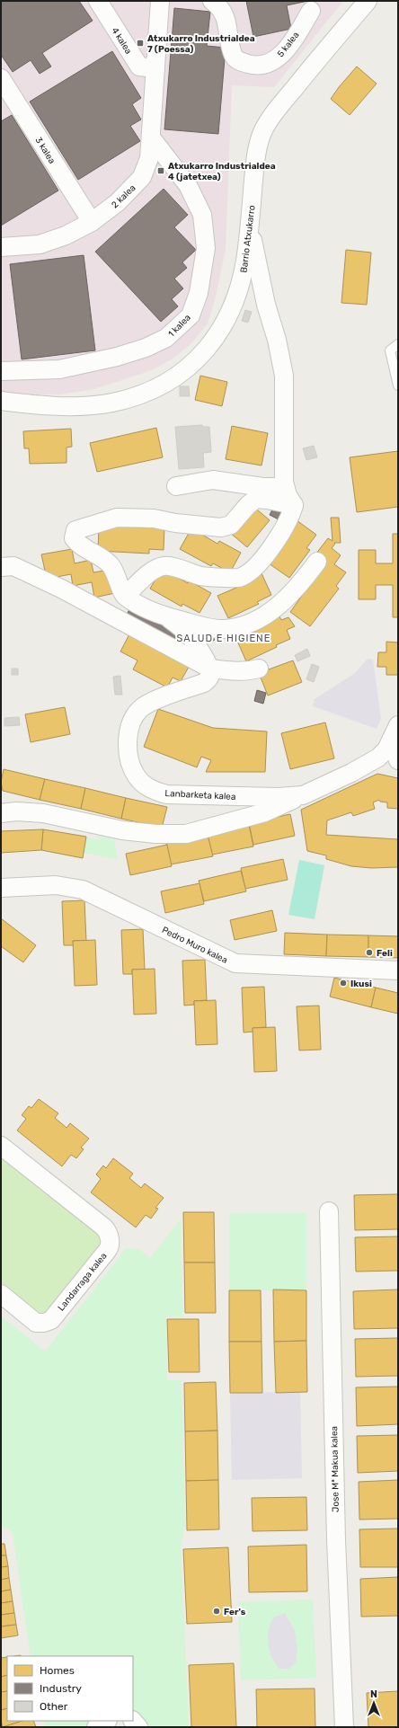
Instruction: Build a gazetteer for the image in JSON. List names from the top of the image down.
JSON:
{
  "streets": {
    "street": [
      "4 kalea",
      "5 kalea",
      "3 kalea",
      "2 kalea",
      "Barrio Atxukarro",
      "1 kalea",
      "Lanbarketa kalea",
      "Pedro Muro kalea",
      "Landarraga kalea",
      "Jose Mª Makua kalea"
    ]
  },
  "crossings": [
    ["4 kalea", "2 kalea"],
    ["3 kalea", "2 kalea"],
    ["2 kalea", "1 kalea"]
  ],
  "districts": ["SALUD E HIGIENE"],
  "places": {
    "transit": ["Atxukarro Industrialdea 7 (Poessa)", "Atxukarro Industrialdea 4 (jatetxea)"],
    "other": ["Feli", "Ikusi", "Fer's"]
  },
  "legend": ["Homes", "Industry", "Other"],
  "north": "top"
}
